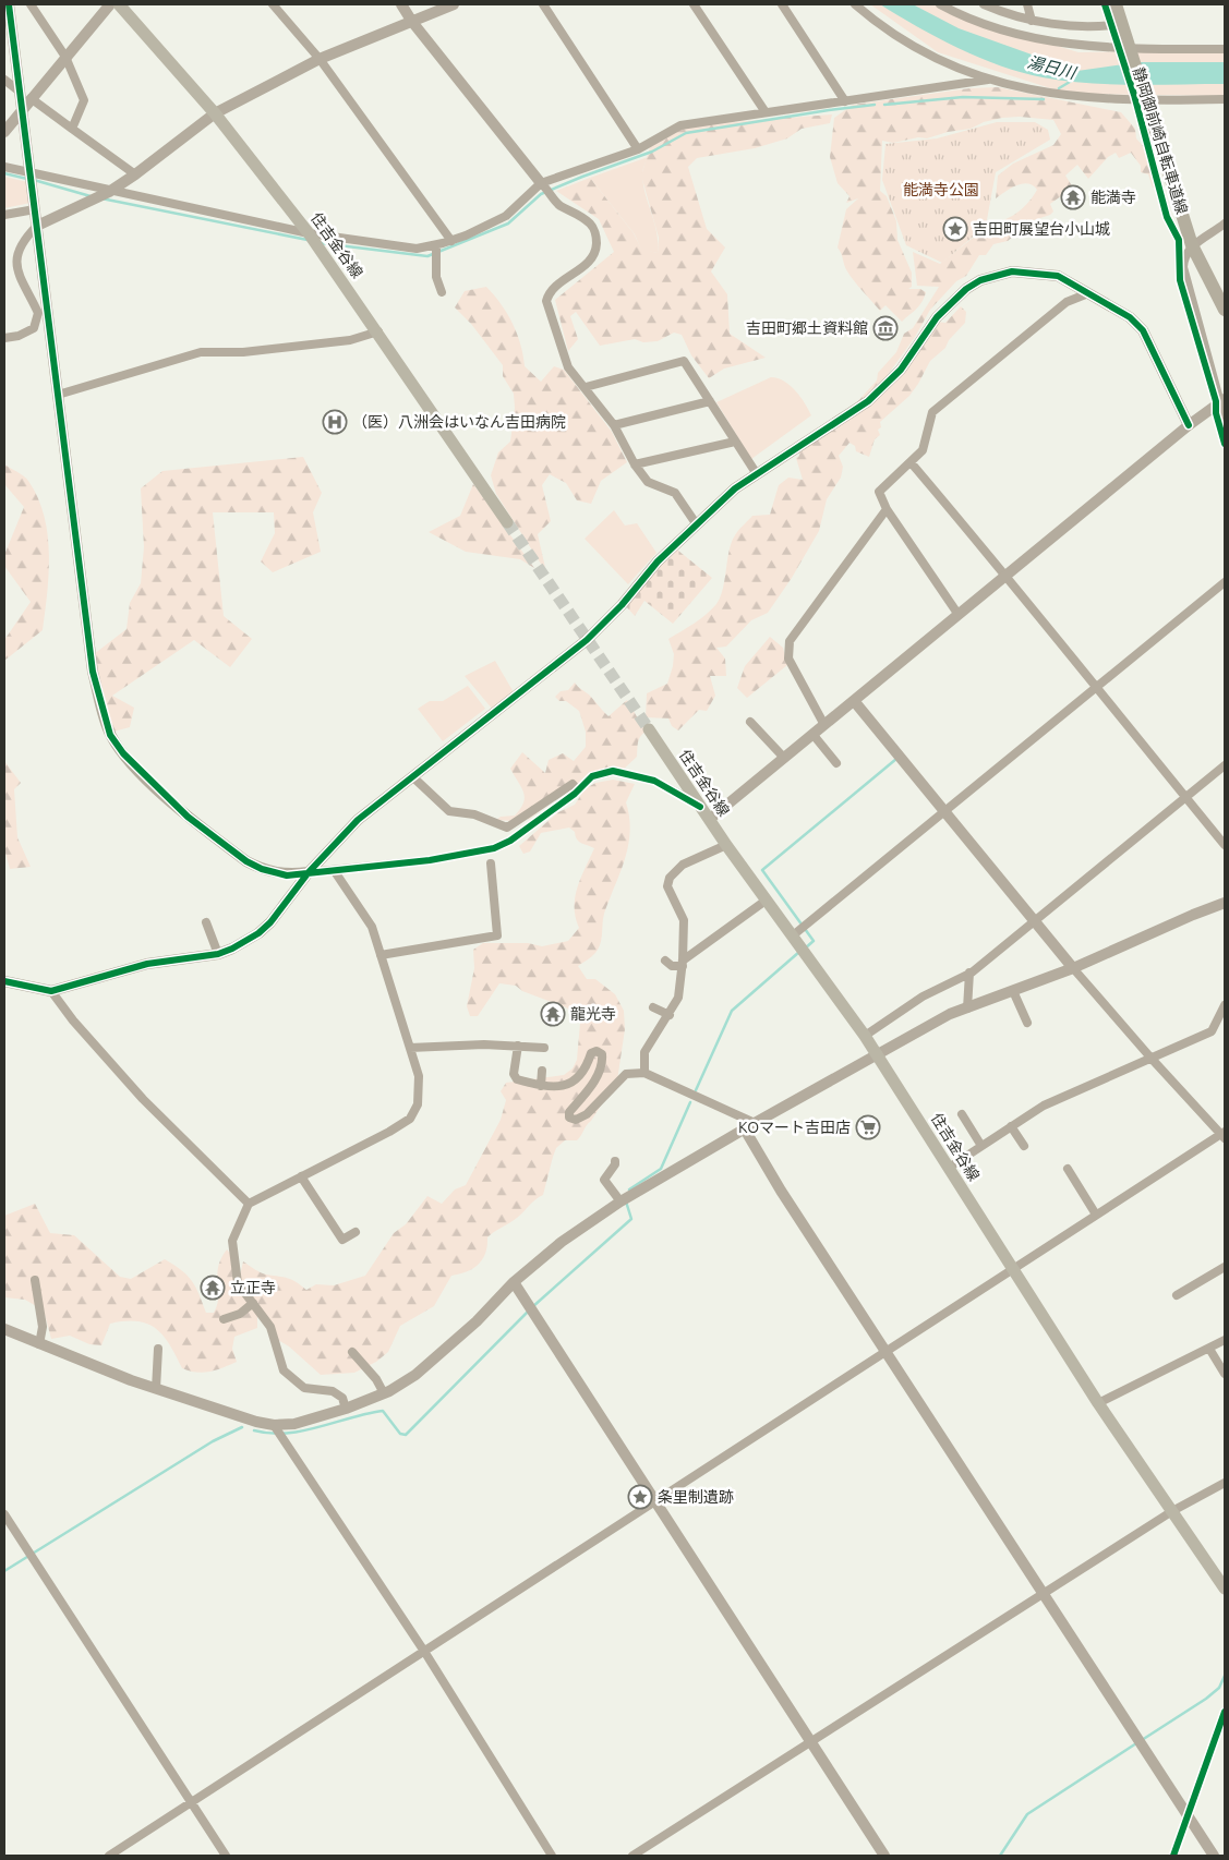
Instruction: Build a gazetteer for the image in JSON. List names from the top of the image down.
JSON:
{
  "streets": {
    "main road": ["住吉金谷線"],
    "cycle path": ["静岡御前崎自転車道線"]
  },
  "water": ["湯日川"],
  "parks": ["能満寺公園"],
  "places": {
    "temple": ["能満寺", "龍光寺", "立正寺"],
    "place": ["吉田町展望台小山城", "条里制遺跡"],
    "museum": ["吉田町郷土資料館"],
    "hospital": ["（医）八洲会はいなん吉田病院"],
    "supermarket": ["KOマート吉田店"]
  }
}
